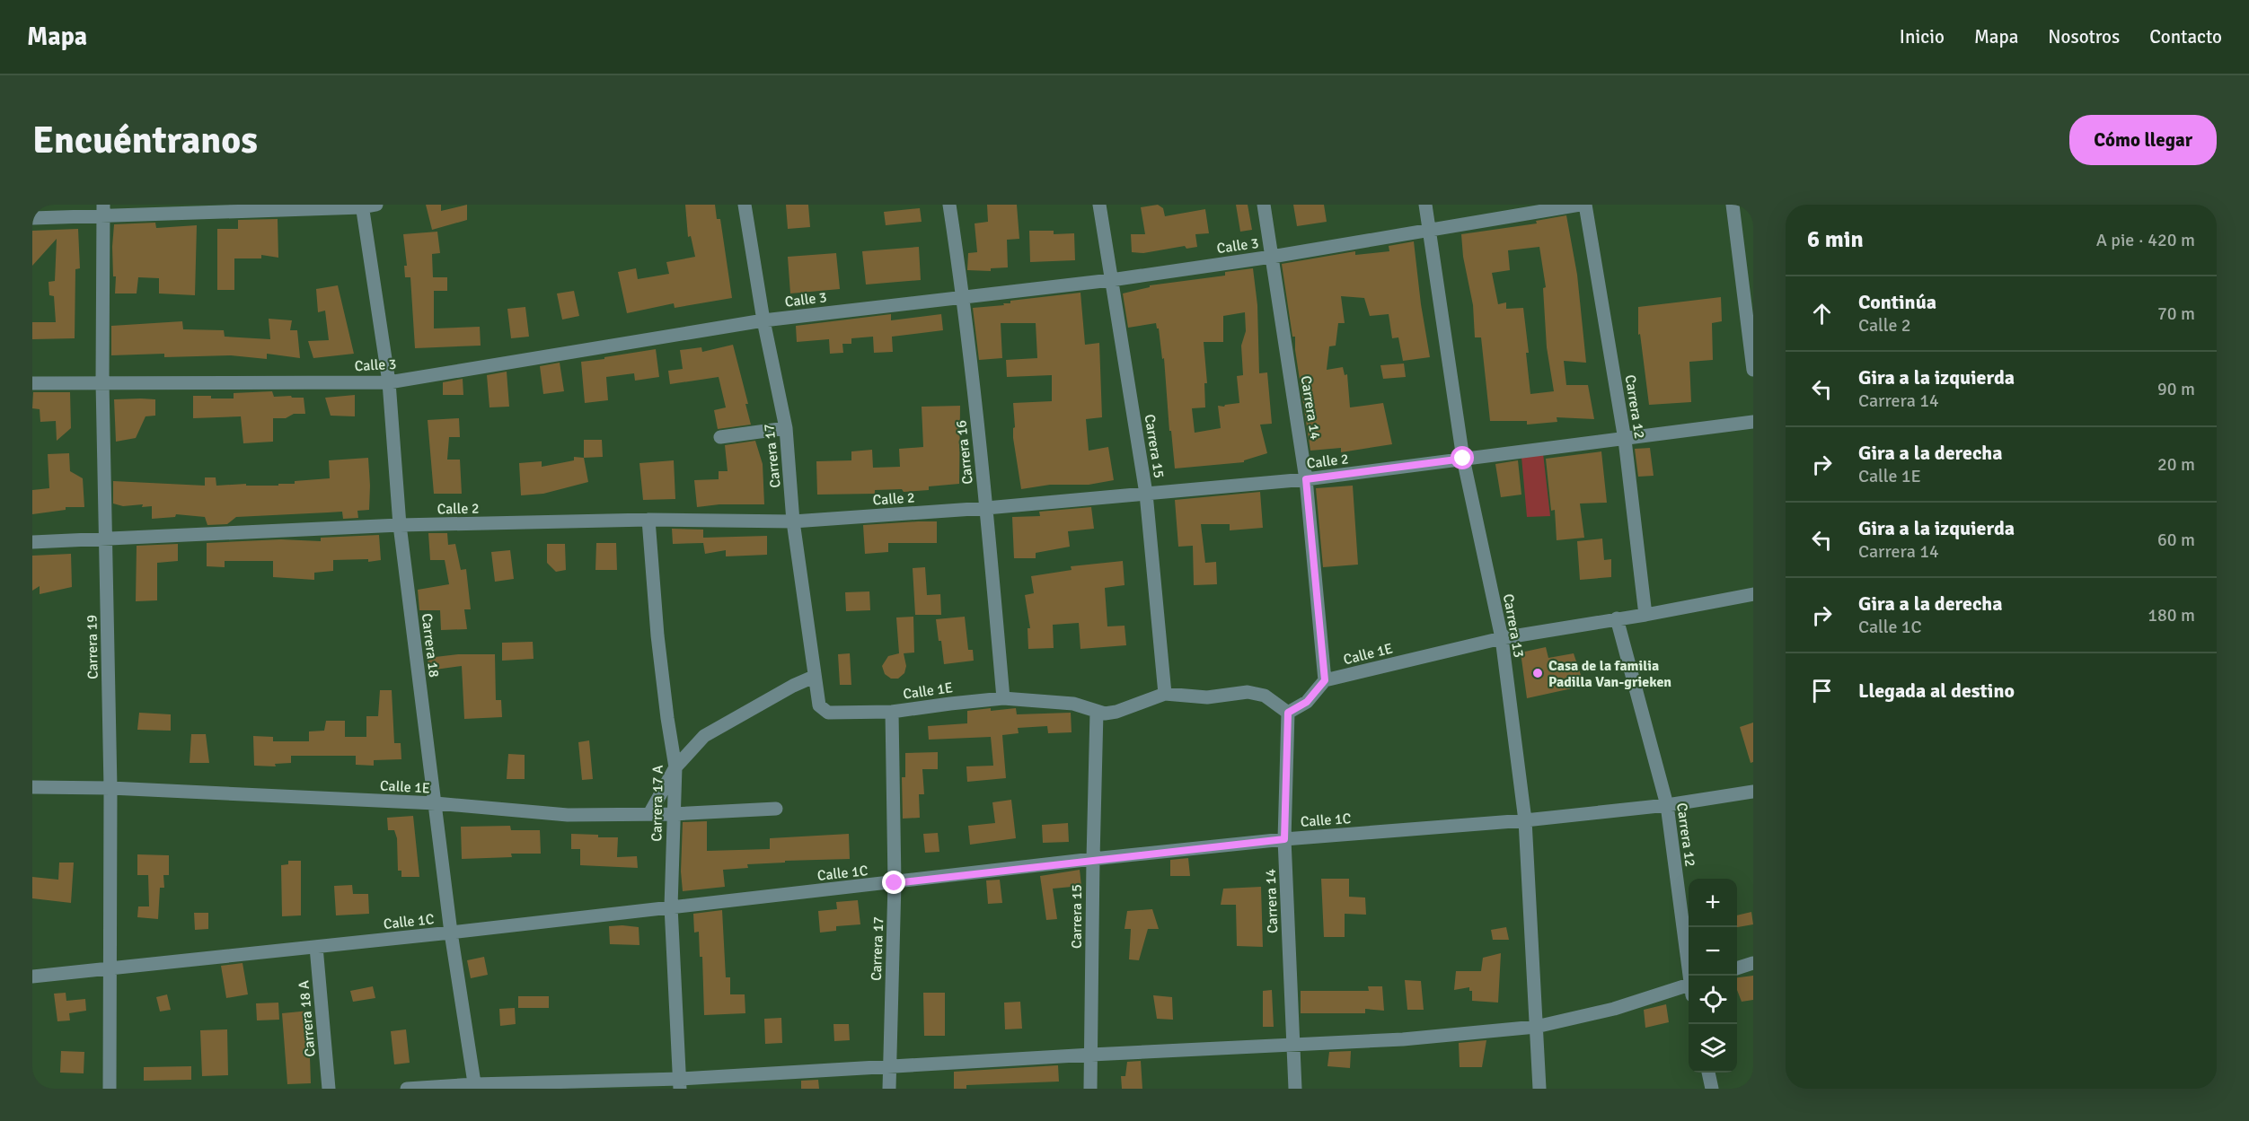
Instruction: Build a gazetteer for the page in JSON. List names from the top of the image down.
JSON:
{
  "streets": {
    "street": [
      "Calle 3",
      "Carrera 12",
      "Carrera 14",
      "Carrera 15",
      "Carrera 16",
      "Carrera 17",
      "Calle 2",
      "Carrera 13",
      "Carrera 18",
      "Carrera 19",
      "Calle 1E",
      "Carrera 17 A",
      "Calle 1C",
      "Carrera 18 A"
    ]
  },
  "crossings": [
    ["Calle 3", "Carrera 14"],
    ["Calle 3", "Carrera 15"],
    ["Calle 3", "Carrera 16"],
    ["Calle 3", "Carrera 17"],
    ["Calle 3", "Carrera 13"],
    ["Calle 3", "Carrera 18"],
    ["Calle 3", "Carrera 19"],
    ["Carrera 12", "Calle 2"],
    ["Carrera 12", "Calle 1E"],
    ["Carrera 12", "Calle 1C"],
    ["Carrera 14", "Calle 2"],
    ["Carrera 14", "Calle 1E"],
    ["Carrera 14", "Calle 1C"],
    ["Carrera 15", "Calle 2"],
    ["Carrera 15", "Calle 1E"],
    ["Carrera 15", "Calle 1C"],
    ["Carrera 16", "Calle 2"],
    ["Carrera 16", "Calle 1E"],
    ["Carrera 17", "Calle 2"],
    ["Carrera 17", "Calle 1E"],
    ["Carrera 17", "Calle 1C"],
    ["Calle 2", "Carrera 13"],
    ["Calle 2", "Carrera 18"],
    ["Calle 2", "Carrera 19"],
    ["Calle 2", "Carrera 17 A"],
    ["Carrera 13", "Calle 1E"],
    ["Carrera 13", "Calle 1C"],
    ["Carrera 18", "Calle 1E"],
    ["Carrera 18", "Calle 1C"],
    ["Carrera 19", "Calle 1E"],
    ["Carrera 19", "Calle 1C"],
    ["Calle 1E", "Carrera 17 A"],
    ["Carrera 17 A", "Calle 1C"],
    ["Calle 1C", "Carrera 18 A"]
  ],
  "places": ["Casa de la familia Padilla Van-grieken"],
  "page": {
    "header": "Mapa",
    "nav": [
      "Inicio",
      "Mapa",
      "Nosotros",
      "Contacto"
    ],
    "buttons": "Cómo llegar",
    "title": "Encuéntranos",
    "heading": ["6 min", "A pie · 420 m"],
    "list": [
      ["Continúa", "Calle 2", "70 m"],
      ["Gira a la izquierda", "Carrera 14", "90 m"],
      ["Gira a la derecha", "Calle 1E", "20 m"],
      ["Gira a la izquierda", "Carrera 14", "60 m"],
      ["Gira a la derecha", "Calle 1C", "180 m"],
      "Llegada al destino"
    ],
    "map_buttons": ["+", "−"]
  }
}
